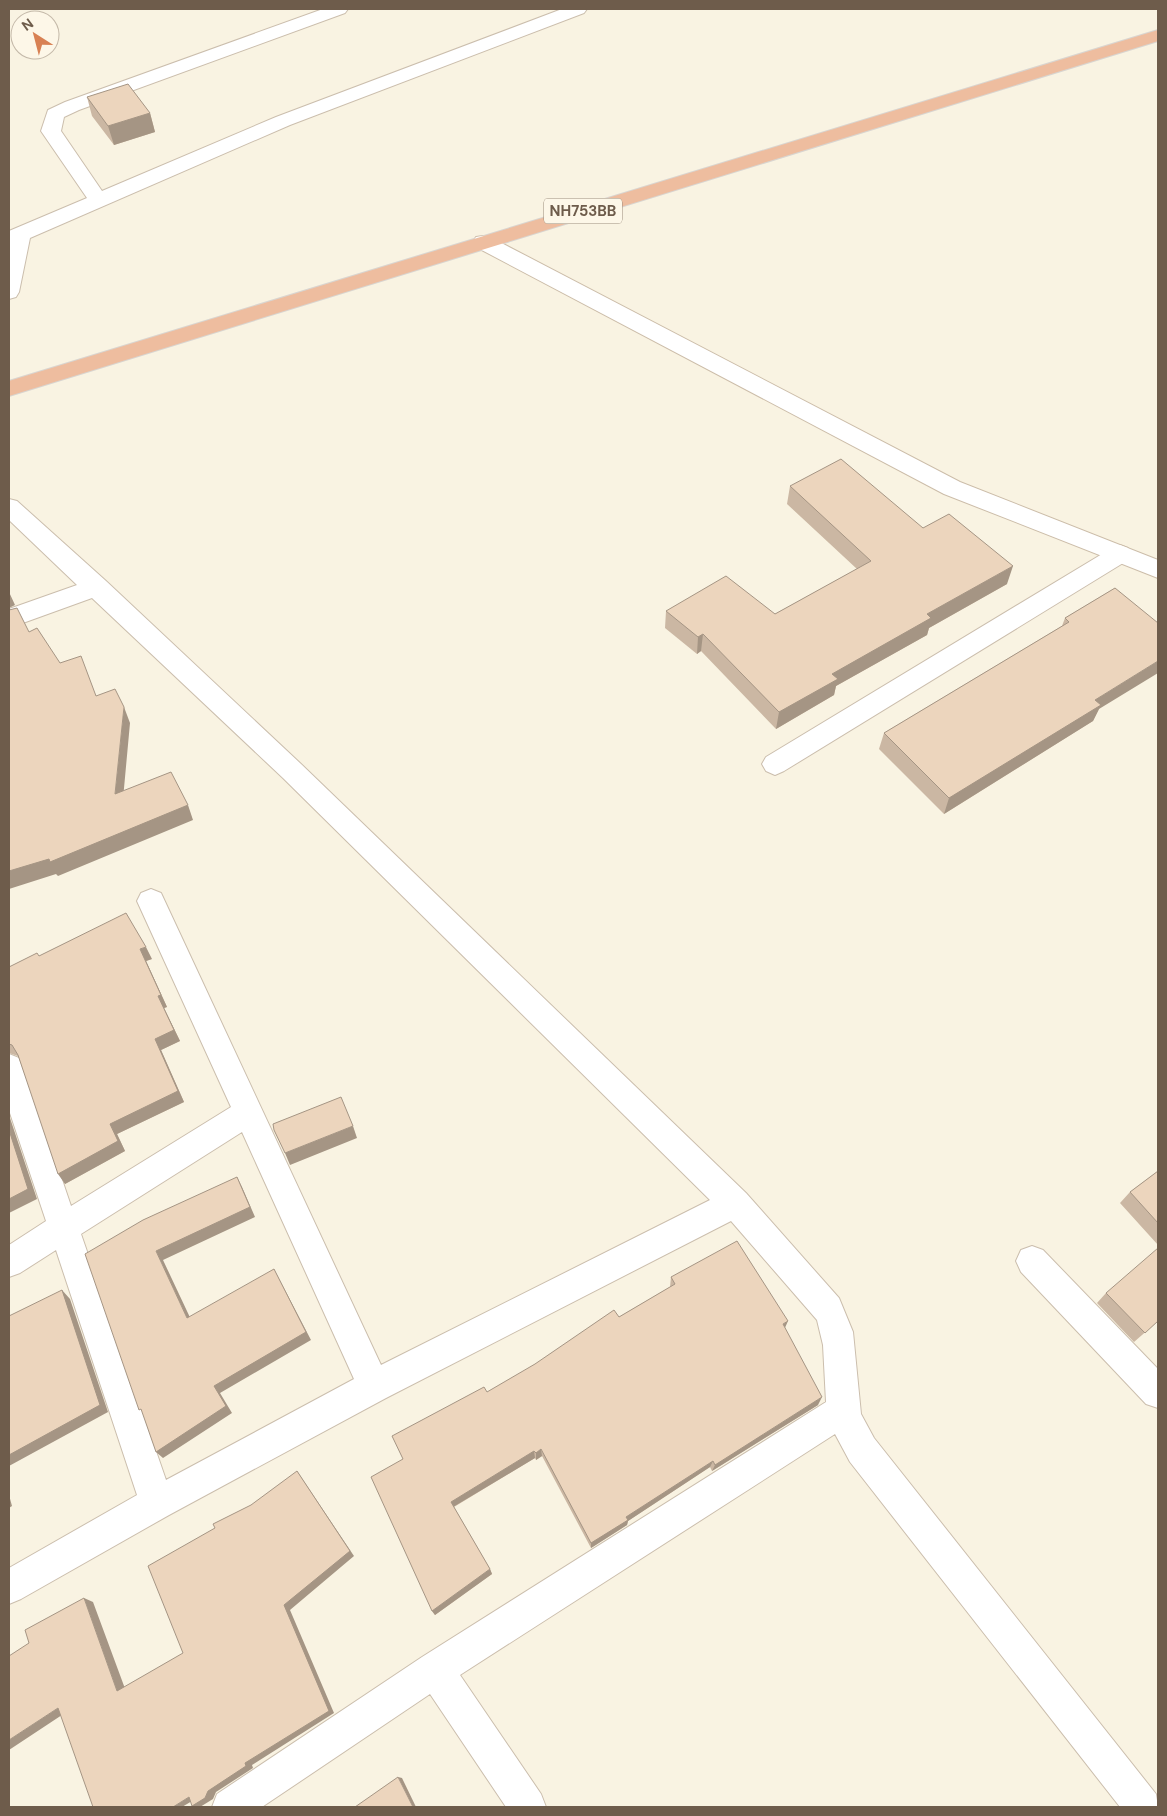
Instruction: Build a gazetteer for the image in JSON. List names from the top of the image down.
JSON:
{
  "streets": {
    "highway": ["NH753BB"]
  },
  "north": "top left"
}
